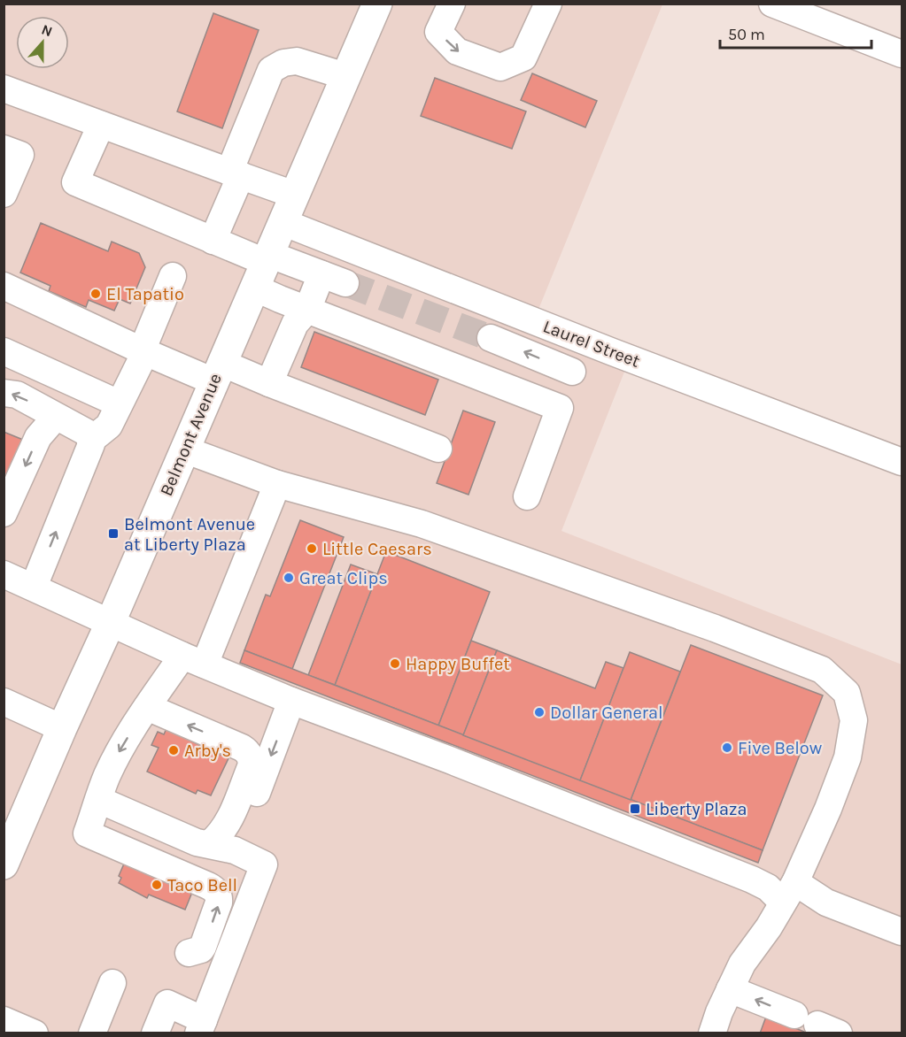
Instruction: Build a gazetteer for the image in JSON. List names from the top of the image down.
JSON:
{
  "streets": {
    "main road": ["Belmont Avenue"],
    "street": ["Laurel Street"]
  },
  "crossings": [
    ["Laurel Street", "Belmont Avenue"]
  ],
  "places": {
    "other": [
      "El Tapatio",
      "Little Caesars",
      "Great Clips",
      "Happy Buffet",
      "Dollar General",
      "Five Below",
      "Arby's",
      "Taco Bell"
    ],
    "transit": ["Belmont Avenue at Liberty Plaza", "Liberty Plaza"]
  },
  "scale_bar": "50 m",
  "north": "top"
}
